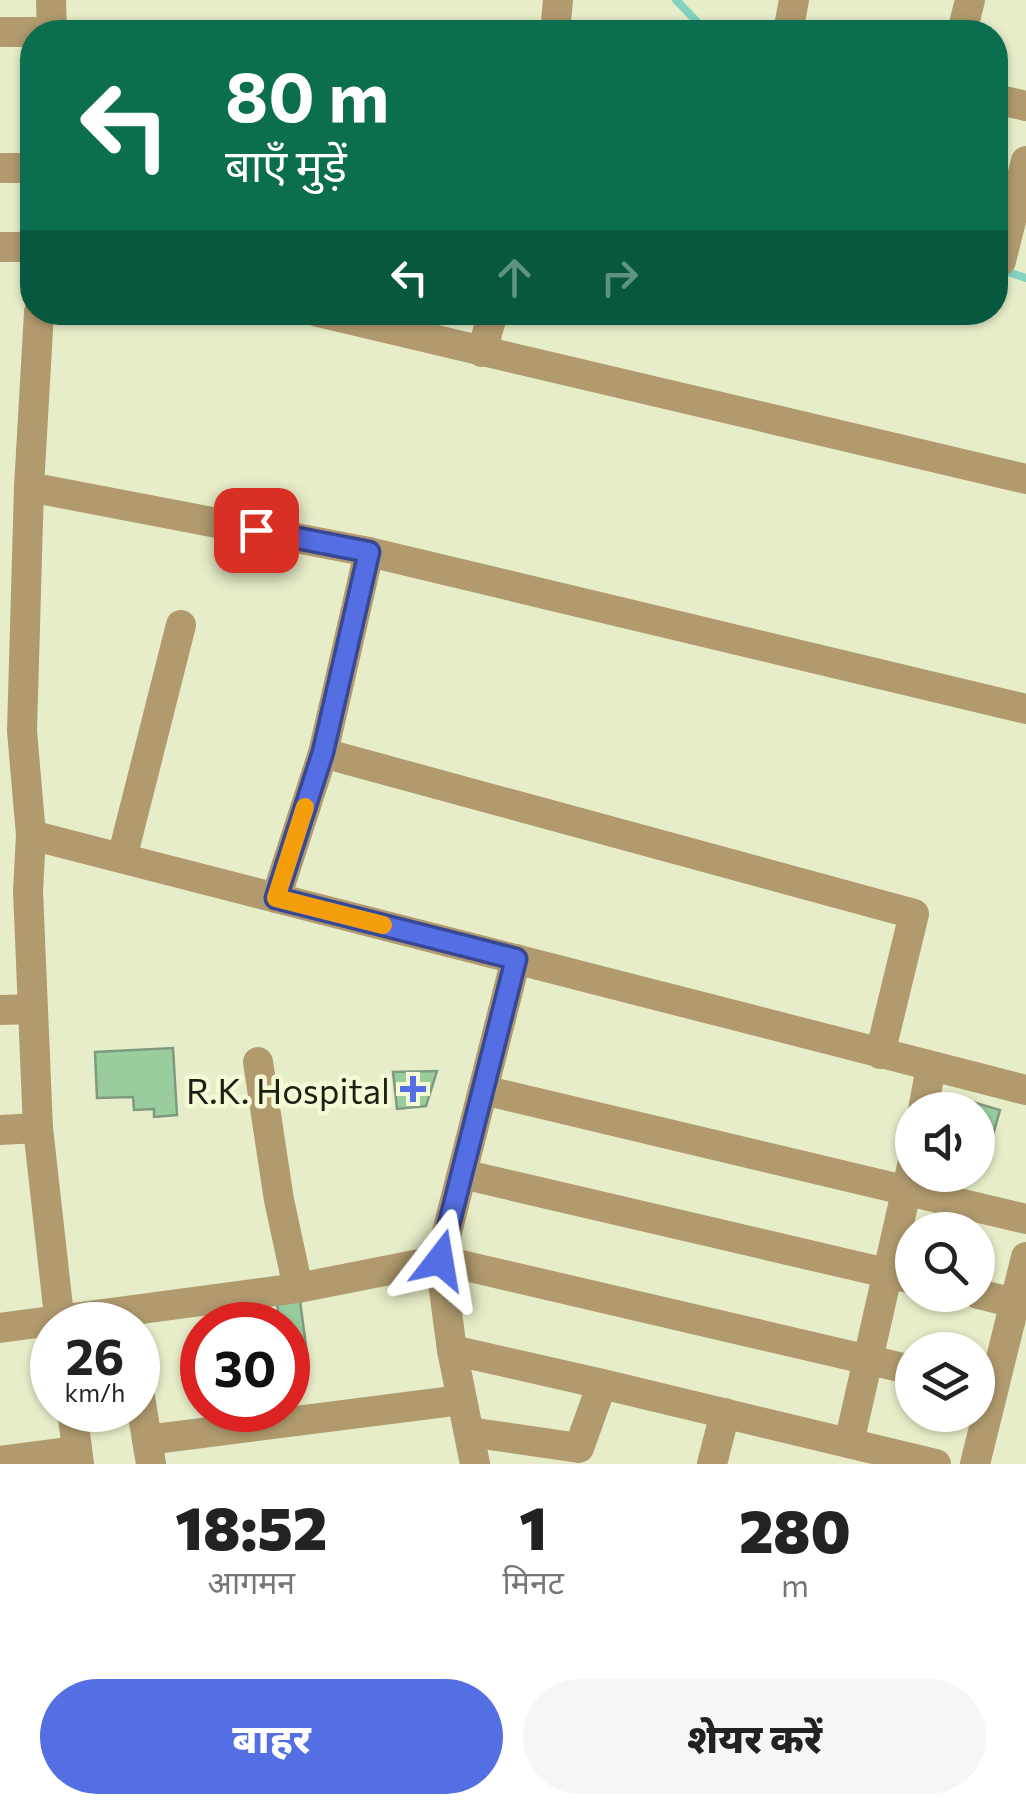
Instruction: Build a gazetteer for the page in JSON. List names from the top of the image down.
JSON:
{
  "places": {
    "health": ["R.K. Hospital"]
  },
  "page": {
    "turn": ["80 m", "बाएँ मुड़ें"],
    "speed": "26 km/h",
    "limit": "30",
    "eta": [
      "18:52",
      "आगमन",
      "1",
      "मिनट",
      "280",
      "m"
    ],
    "buttons": ["बाहर", "शेयर करें"]
  }
}
